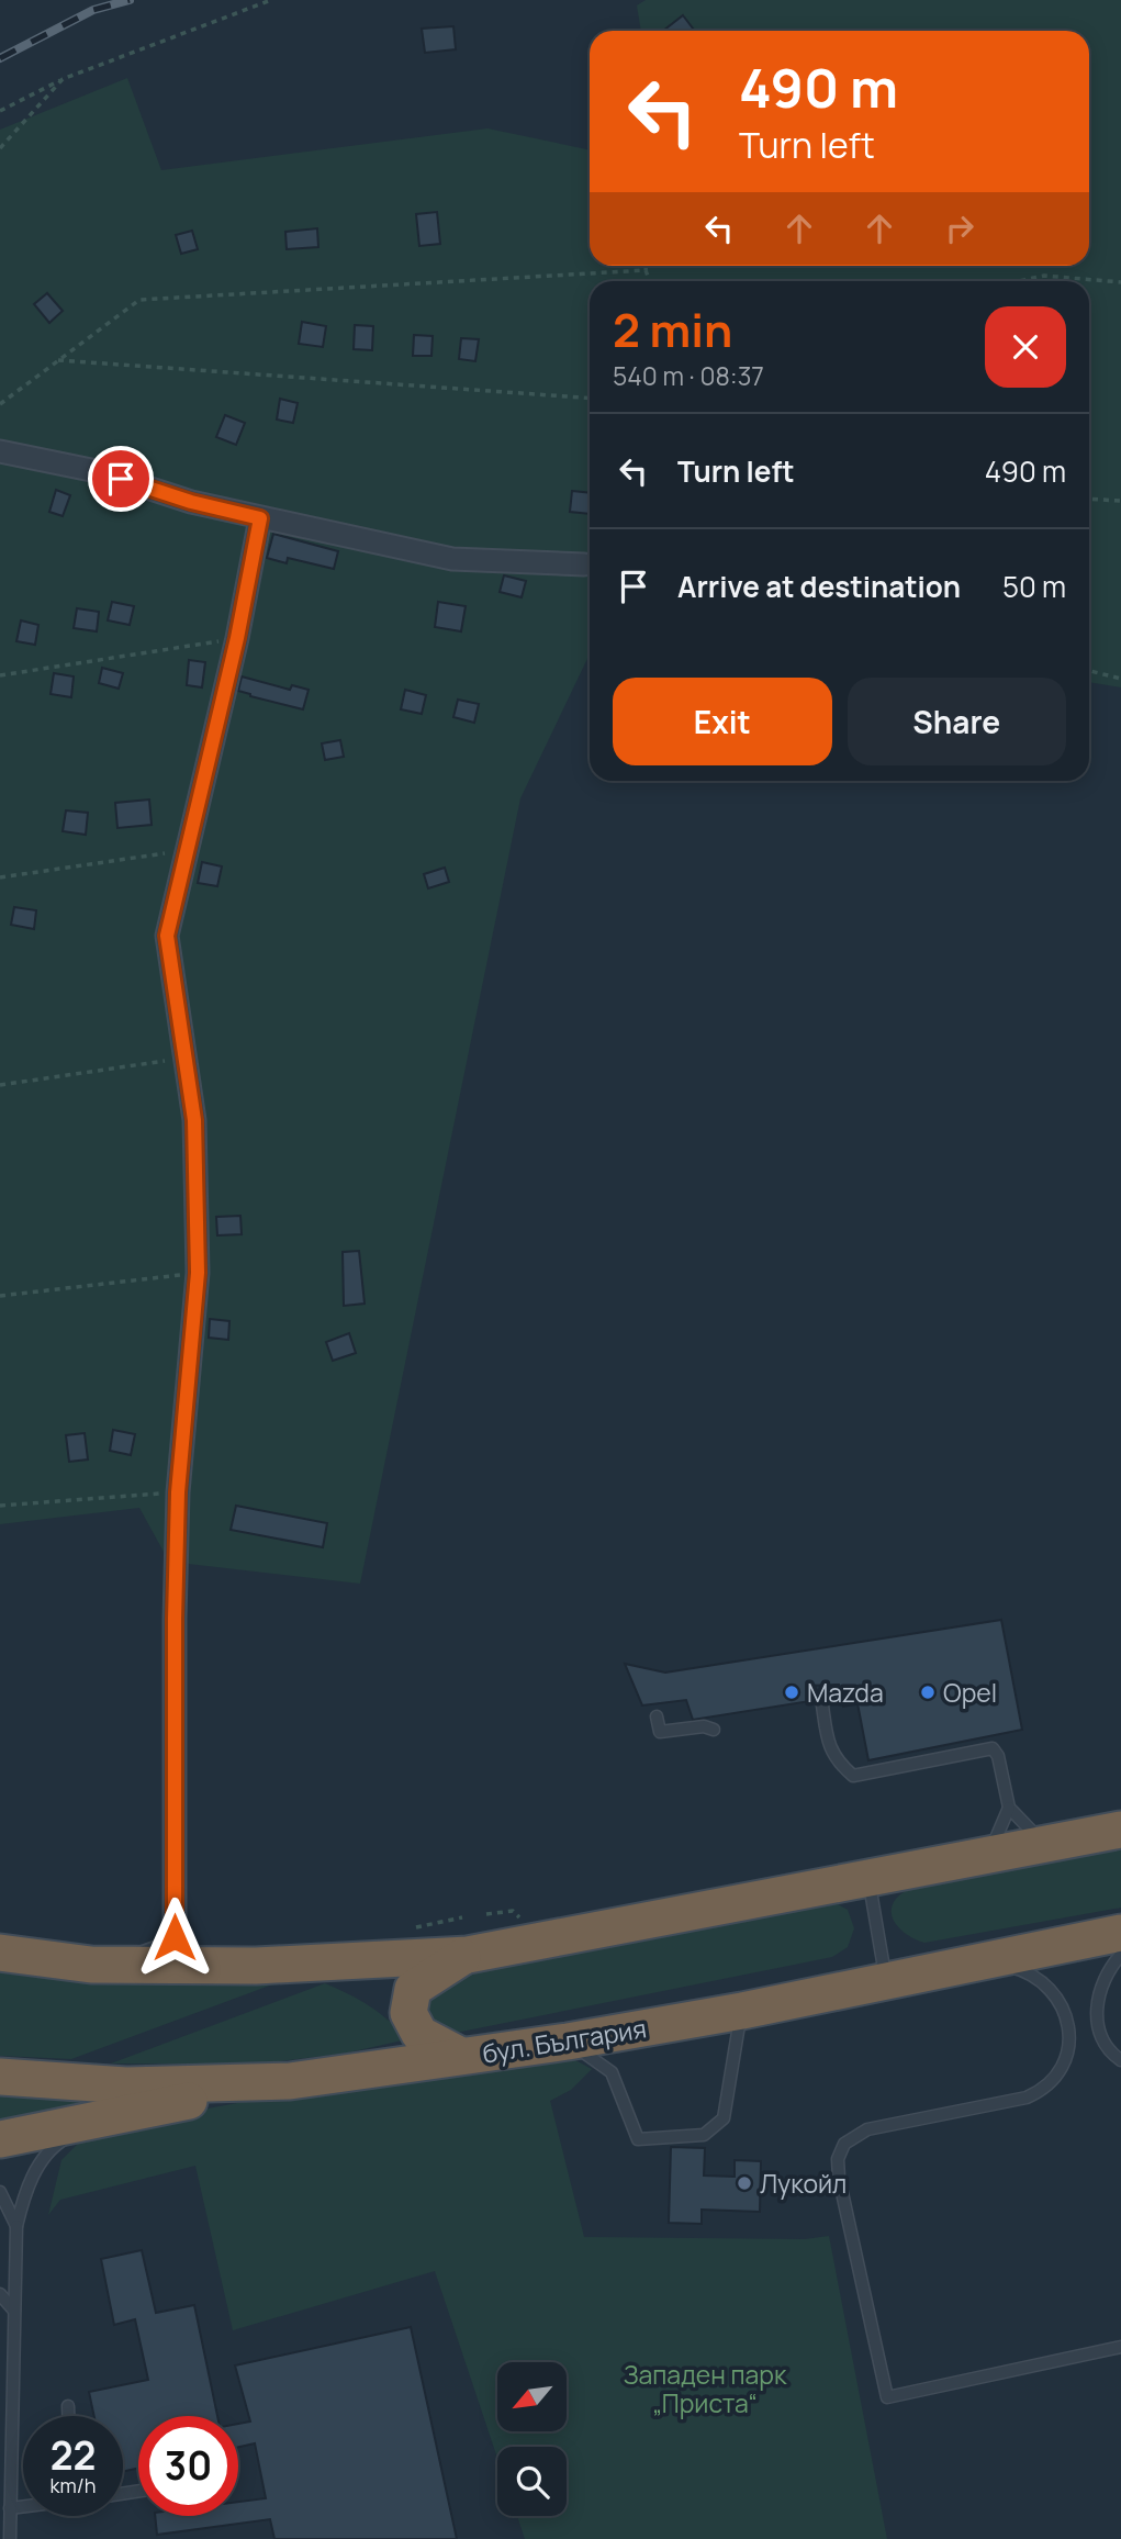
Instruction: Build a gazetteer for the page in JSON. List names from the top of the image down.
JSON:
{
  "streets": {
    "highway": ["бул. България"]
  },
  "parks": ["Западен парк „Приста“"],
  "places": ["Mazda", "Opel", "Лукойл"],
  "north": "bottom left",
  "page": {
    "turn": ["490 m", "Turn left"],
    "heading": ["2 min", "540 m · 08:37"],
    "list": [
      {
        "name": "Turn left",
        "value": "490 m"
      },
      {
        "name": "Arrive at destination",
        "value": "50 m"
      }
    ],
    "buttons": ["Exit", "Share"],
    "speed": "22 km/h",
    "limit": "30"
  }
}
